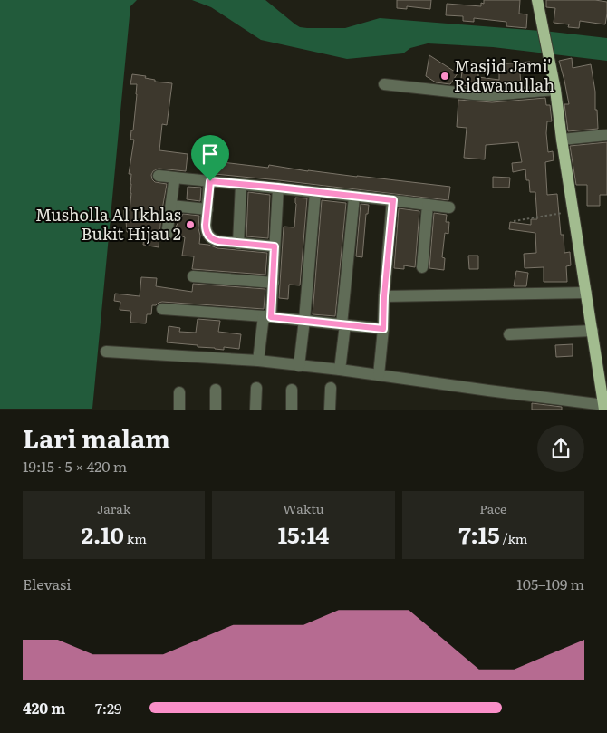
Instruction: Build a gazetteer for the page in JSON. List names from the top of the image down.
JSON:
{
  "places": ["Masjid Jami' Ridwanullah", "Musholla Al Ikhlas Bukit Hijau 2"],
  "page": {
    "heading": ["Lari malam", "19:15 · 5 × 420 m"],
    "stats": [
      ["Jarak", "2.10 km"],
      ["Waktu", "15:14"],
      ["Pace", "7:15 /km"]
    ],
    "chart": ["Elevasi", "105–109 m"],
    "list": [
      {
        "name": "420 m",
        "note": "7:29"
      }
    ]
  }
}
